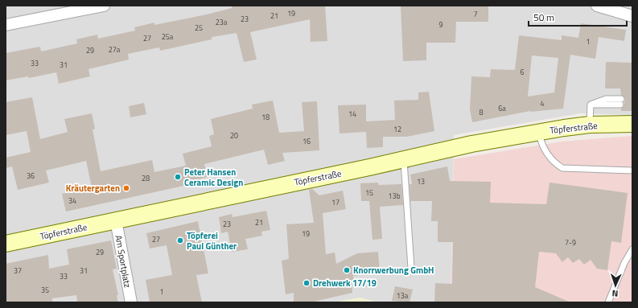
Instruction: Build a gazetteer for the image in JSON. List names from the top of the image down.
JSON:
{
  "streets": {
    "main road": ["Töpferstraße"],
    "street": ["Am Sportplatz"]
  },
  "crossings": [
    ["Töpferstraße", "Am Sportplatz"]
  ],
  "places": [
    "Peter Hansen Ceramic Design",
    "Kräutergarten",
    "Töpferei Paul Günther",
    "Knorrwerbung GmbH",
    "Drehwerk 17/19"
  ],
  "house_numbers": [
    "19",
    "7",
    "21",
    "23",
    "23a",
    "9",
    "25",
    "25a",
    "27",
    "1",
    "27a",
    "29",
    "33",
    "31",
    "6",
    "4",
    "6a",
    "8",
    "14",
    "18",
    "12",
    "20",
    "16",
    "36",
    "28",
    "13",
    "15",
    "13b",
    "34",
    "17",
    "21",
    "23",
    "19",
    "27",
    "7-9",
    "29",
    "37",
    "31",
    "33",
    "35",
    "1",
    "13a"
  ],
  "scale_bar": "50 m",
  "north": "bottom"
}
